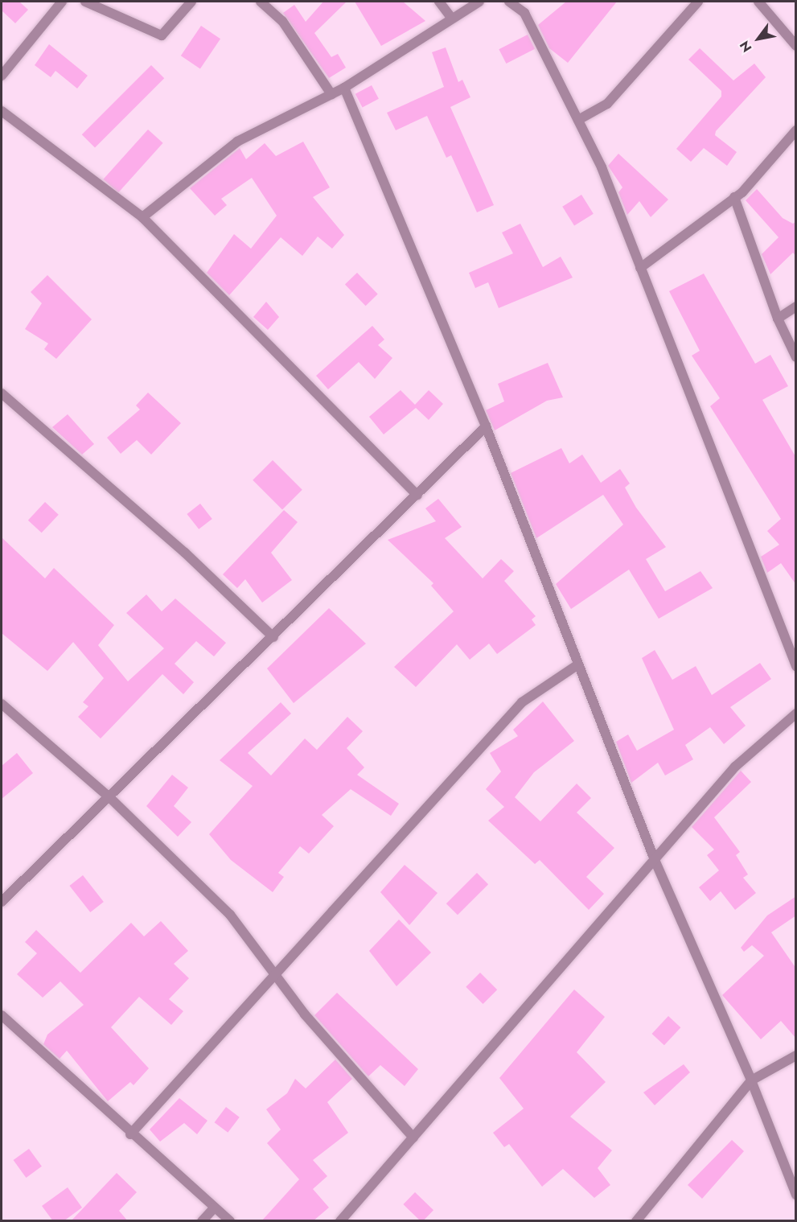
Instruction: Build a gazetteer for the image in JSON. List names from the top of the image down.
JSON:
{
  "north": "bottom left"
}
